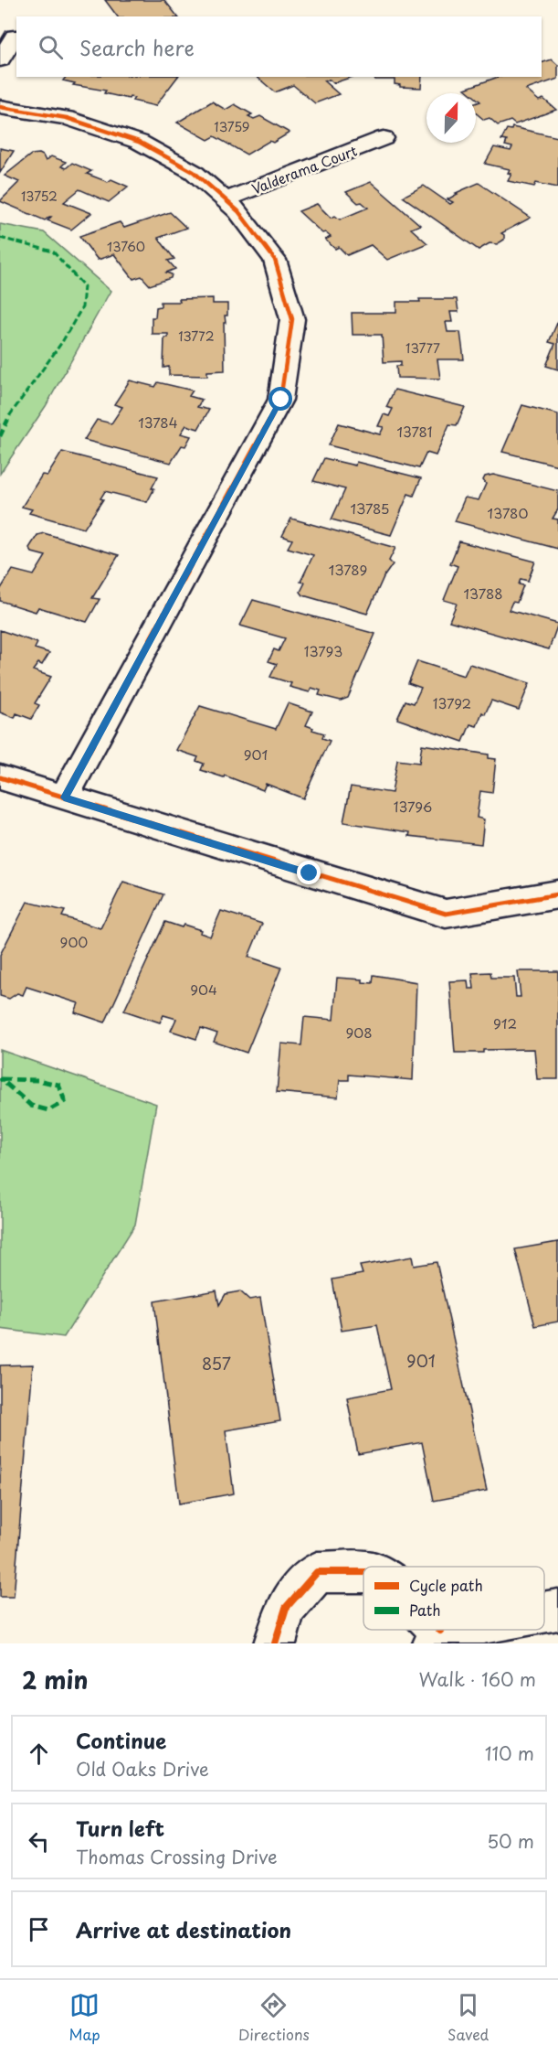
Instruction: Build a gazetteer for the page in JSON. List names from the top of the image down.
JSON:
{
  "streets": {
    "street": ["Valderama Court"]
  },
  "house_numbers": [
    "13759",
    "13752",
    "13760",
    "13772",
    "13777",
    "13784",
    "13781",
    "13785",
    "13780",
    "13789",
    "13788",
    "13793",
    "13792",
    "901",
    "13796",
    "900",
    "904",
    "912",
    "908",
    "901",
    "857"
  ],
  "legend": ["Cycle path", "Path"],
  "north": "top",
  "page": {
    "search": "Search here",
    "heading": ["2 min", "Walk · 160 m"],
    "list": [
      ["Continue", "Old Oaks Drive", "110 m"],
      ["Turn left", "Thomas Crossing Drive", "50 m"],
      "Arrive at destination"
    ],
    "nav": ["Map", "Directions", "Saved"]
  }
}
